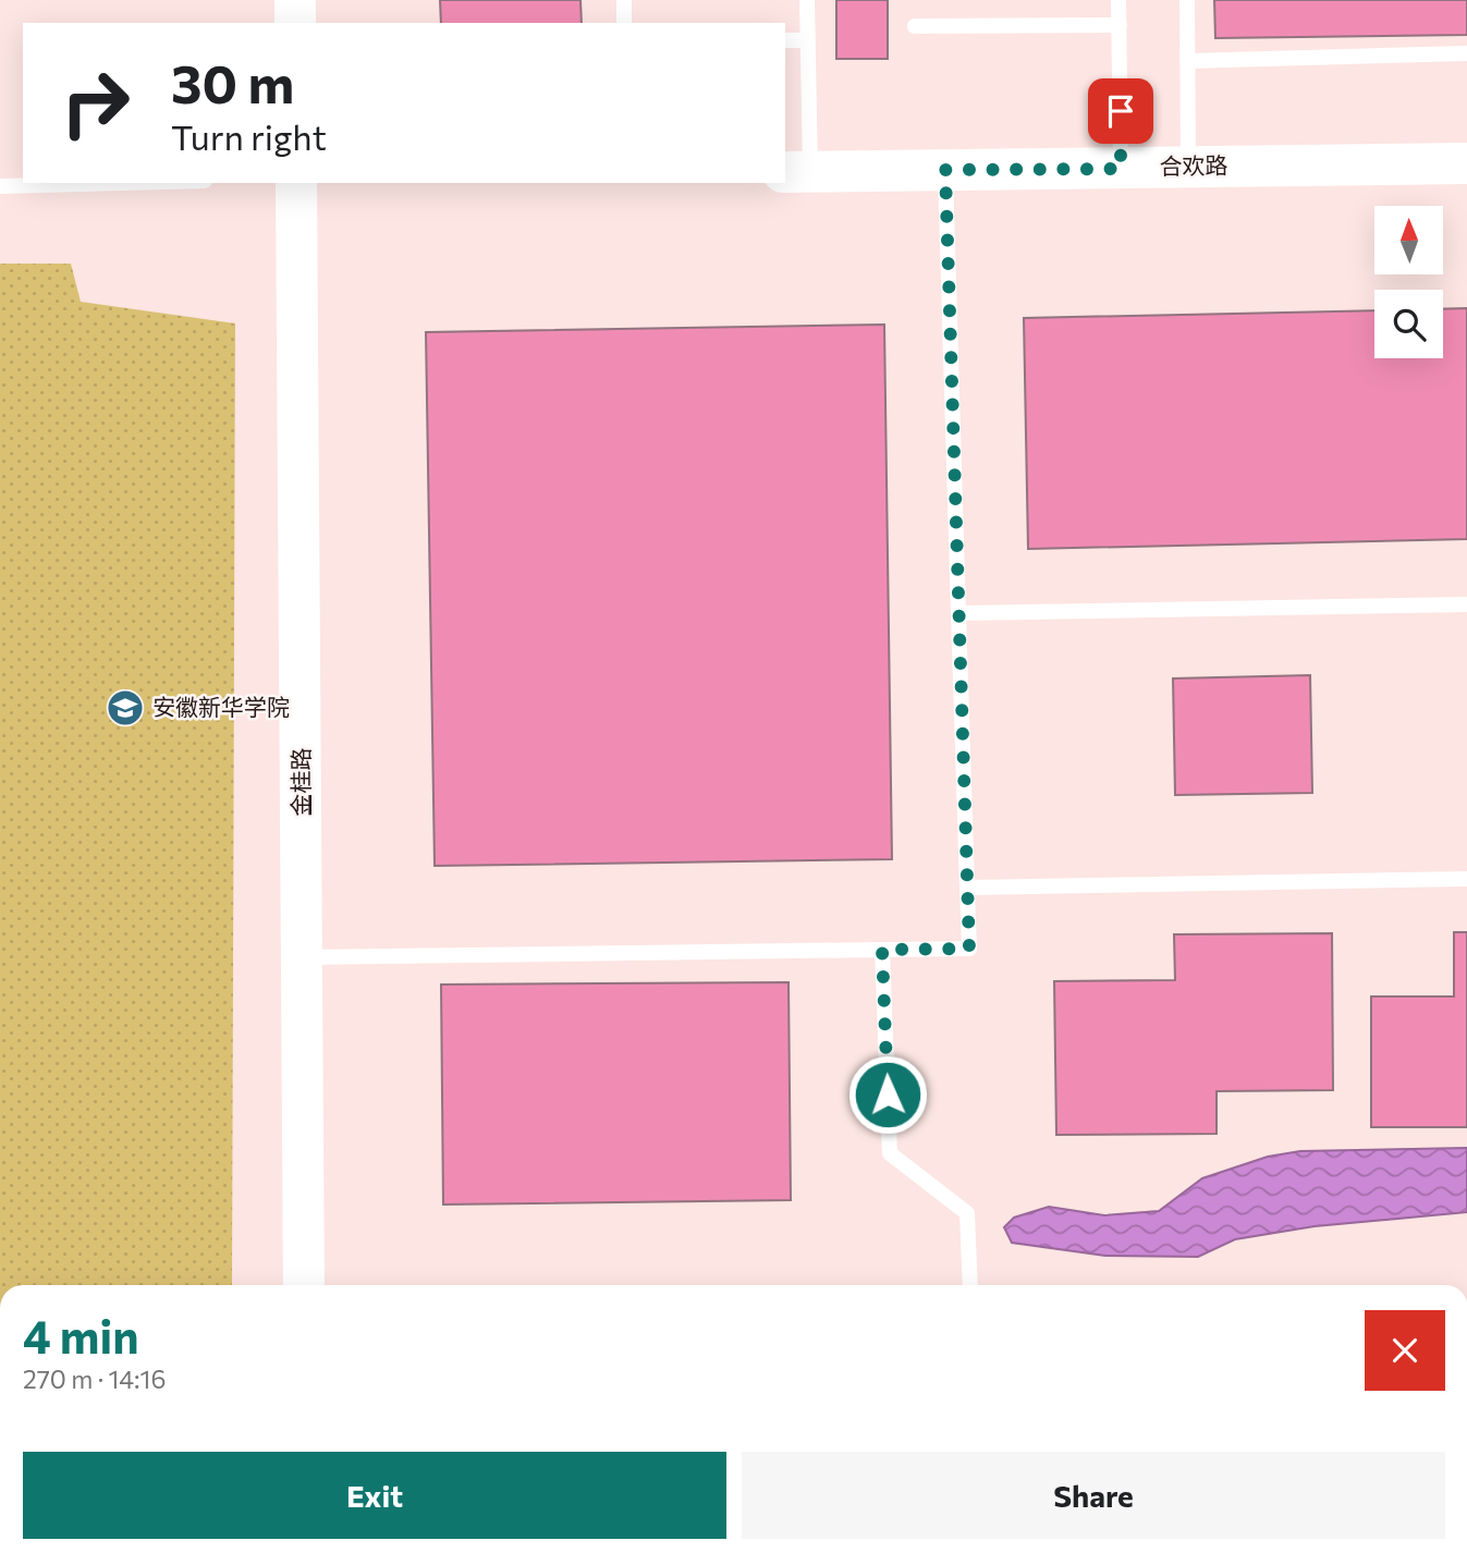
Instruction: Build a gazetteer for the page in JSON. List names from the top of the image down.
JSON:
{
  "streets": {
    "street": ["合欢路", "金桂路"]
  },
  "places": {
    "school or university": ["安徽新华学院"]
  },
  "north": "top",
  "page": {
    "turn": ["30 m", "Turn right"],
    "heading": ["4 min", "270 m · 14:16"],
    "buttons": ["Exit", "Share"]
  }
}
